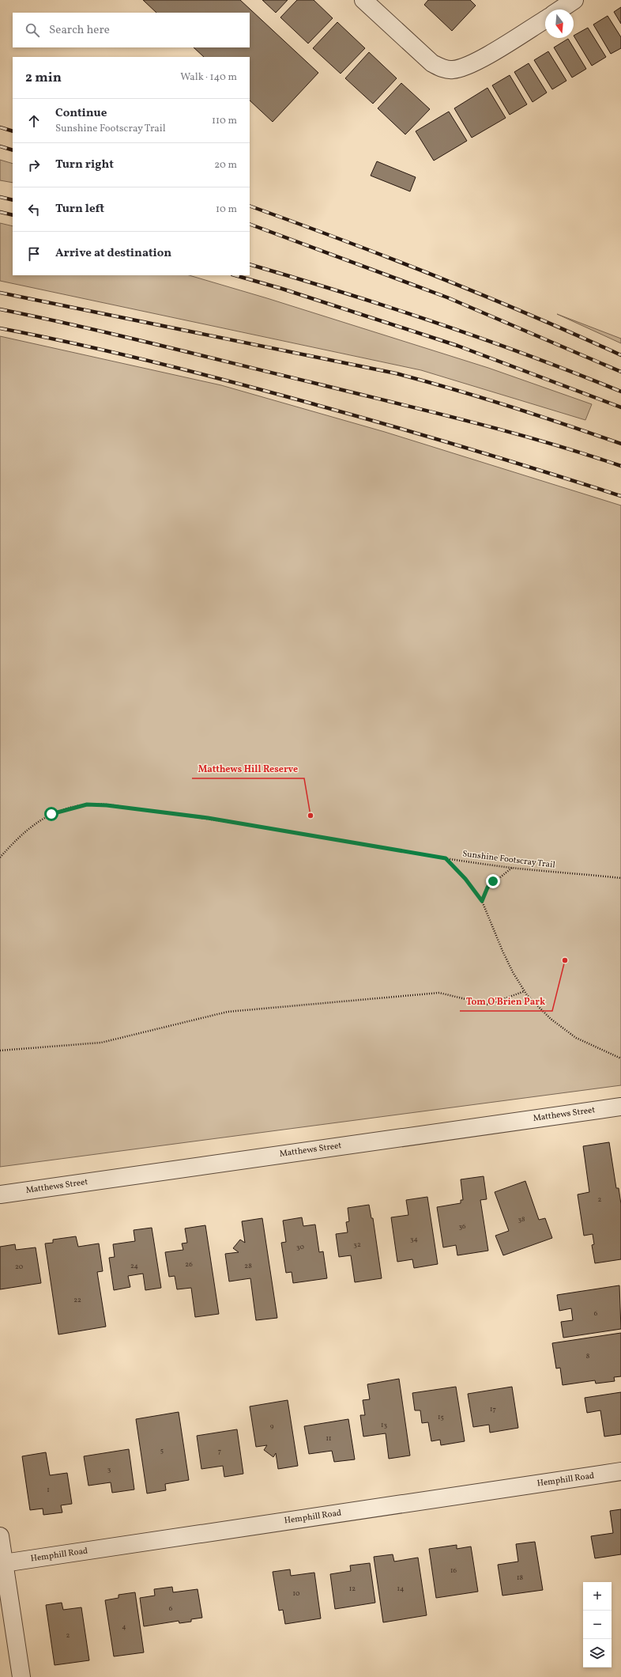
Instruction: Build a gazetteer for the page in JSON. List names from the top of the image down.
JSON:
{
  "streets": {
    "street": ["Matthews Street", "Hemphill Road"],
    "path": ["Sunshine Footscray Trail"]
  },
  "places": ["Matthews Hill Reserve", "Tom O'Brien Park"],
  "house_numbers": [
    "2",
    "38",
    "36",
    "34",
    "32",
    "30",
    "26",
    "24",
    "28",
    "20",
    "22",
    "6",
    "8",
    "17",
    "15",
    "13",
    "9",
    "11",
    "5",
    "7",
    "3",
    "1",
    "16",
    "18",
    "12",
    "14",
    "10",
    "6",
    "4",
    "2"
  ],
  "north": "bottom",
  "page": {
    "search": "Search here",
    "heading": ["2 min", "Walk · 140 m"],
    "list": [
      ["Continue", "Sunshine Footscray Trail", "110 m"],
      ["Turn right", "20 m"],
      ["Turn left", "10 m"],
      "Arrive at destination"
    ],
    "map_buttons": ["+", "−"]
  }
}
